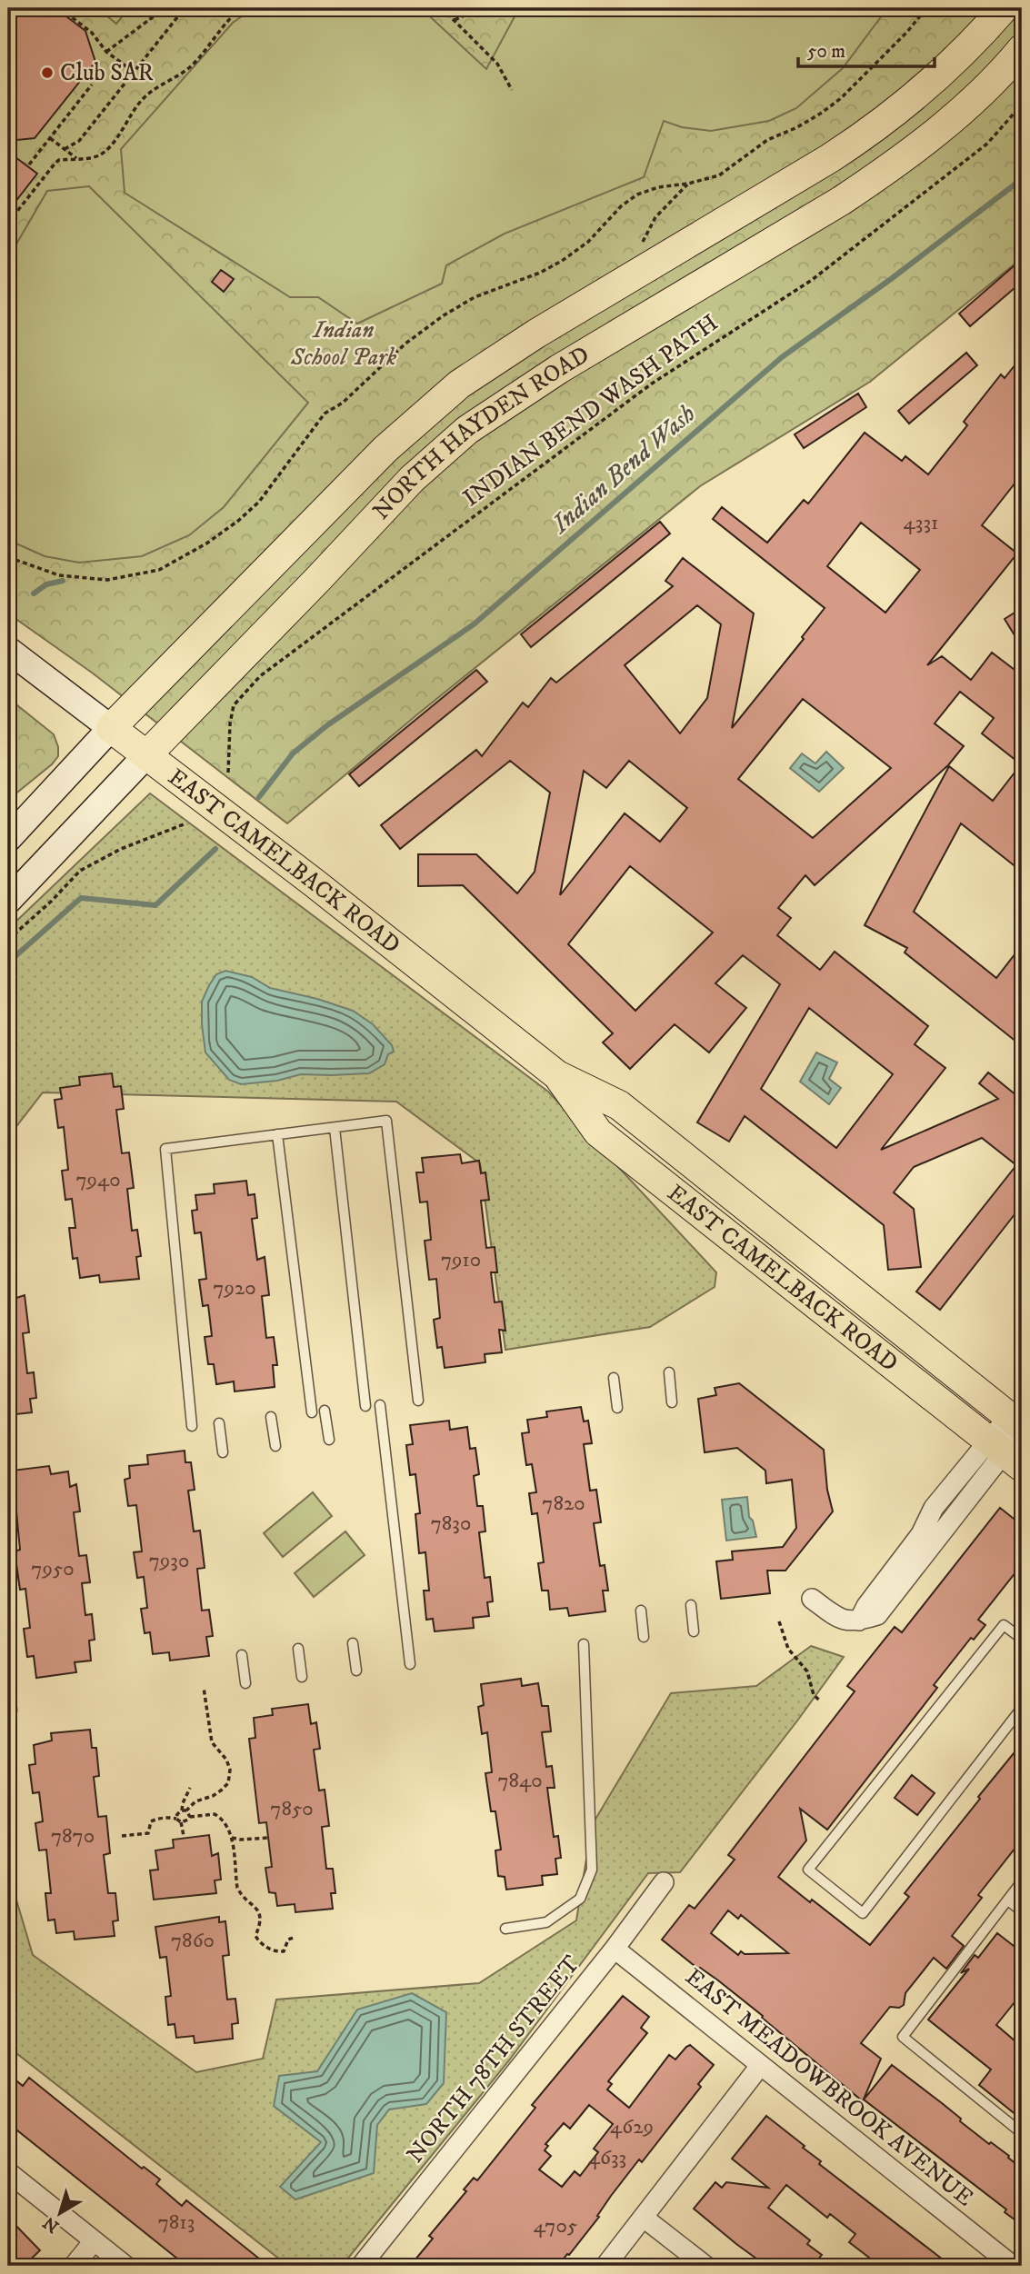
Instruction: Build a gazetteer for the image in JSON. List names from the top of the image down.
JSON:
{
  "streets": {
    "main road": ["NORTH HAYDEN ROAD", "EAST CAMELBACK ROAD"],
    "street": ["NORTH 78TH STREET", "EAST MEADOWBROOK AVENUE"],
    "path": ["INDIAN BEND WASH PATH"]
  },
  "crossings": [
    ["NORTH HAYDEN ROAD", "EAST CAMELBACK ROAD"],
    ["NORTH 78TH STREET", "EAST MEADOWBROOK AVENUE"]
  ],
  "water": ["Indian Bend Wash"],
  "parks": ["Indian School Park"],
  "places": ["Club SAR"],
  "house_numbers": [
    "4331",
    "7940",
    "7910",
    "7920",
    "7820",
    "7830",
    "7930",
    "7950",
    "7840",
    "7850",
    "7870",
    "7860",
    "4629",
    "4633",
    "7813",
    "4705"
  ],
  "scale_bar": "50 m",
  "north": "bottom left"
}
